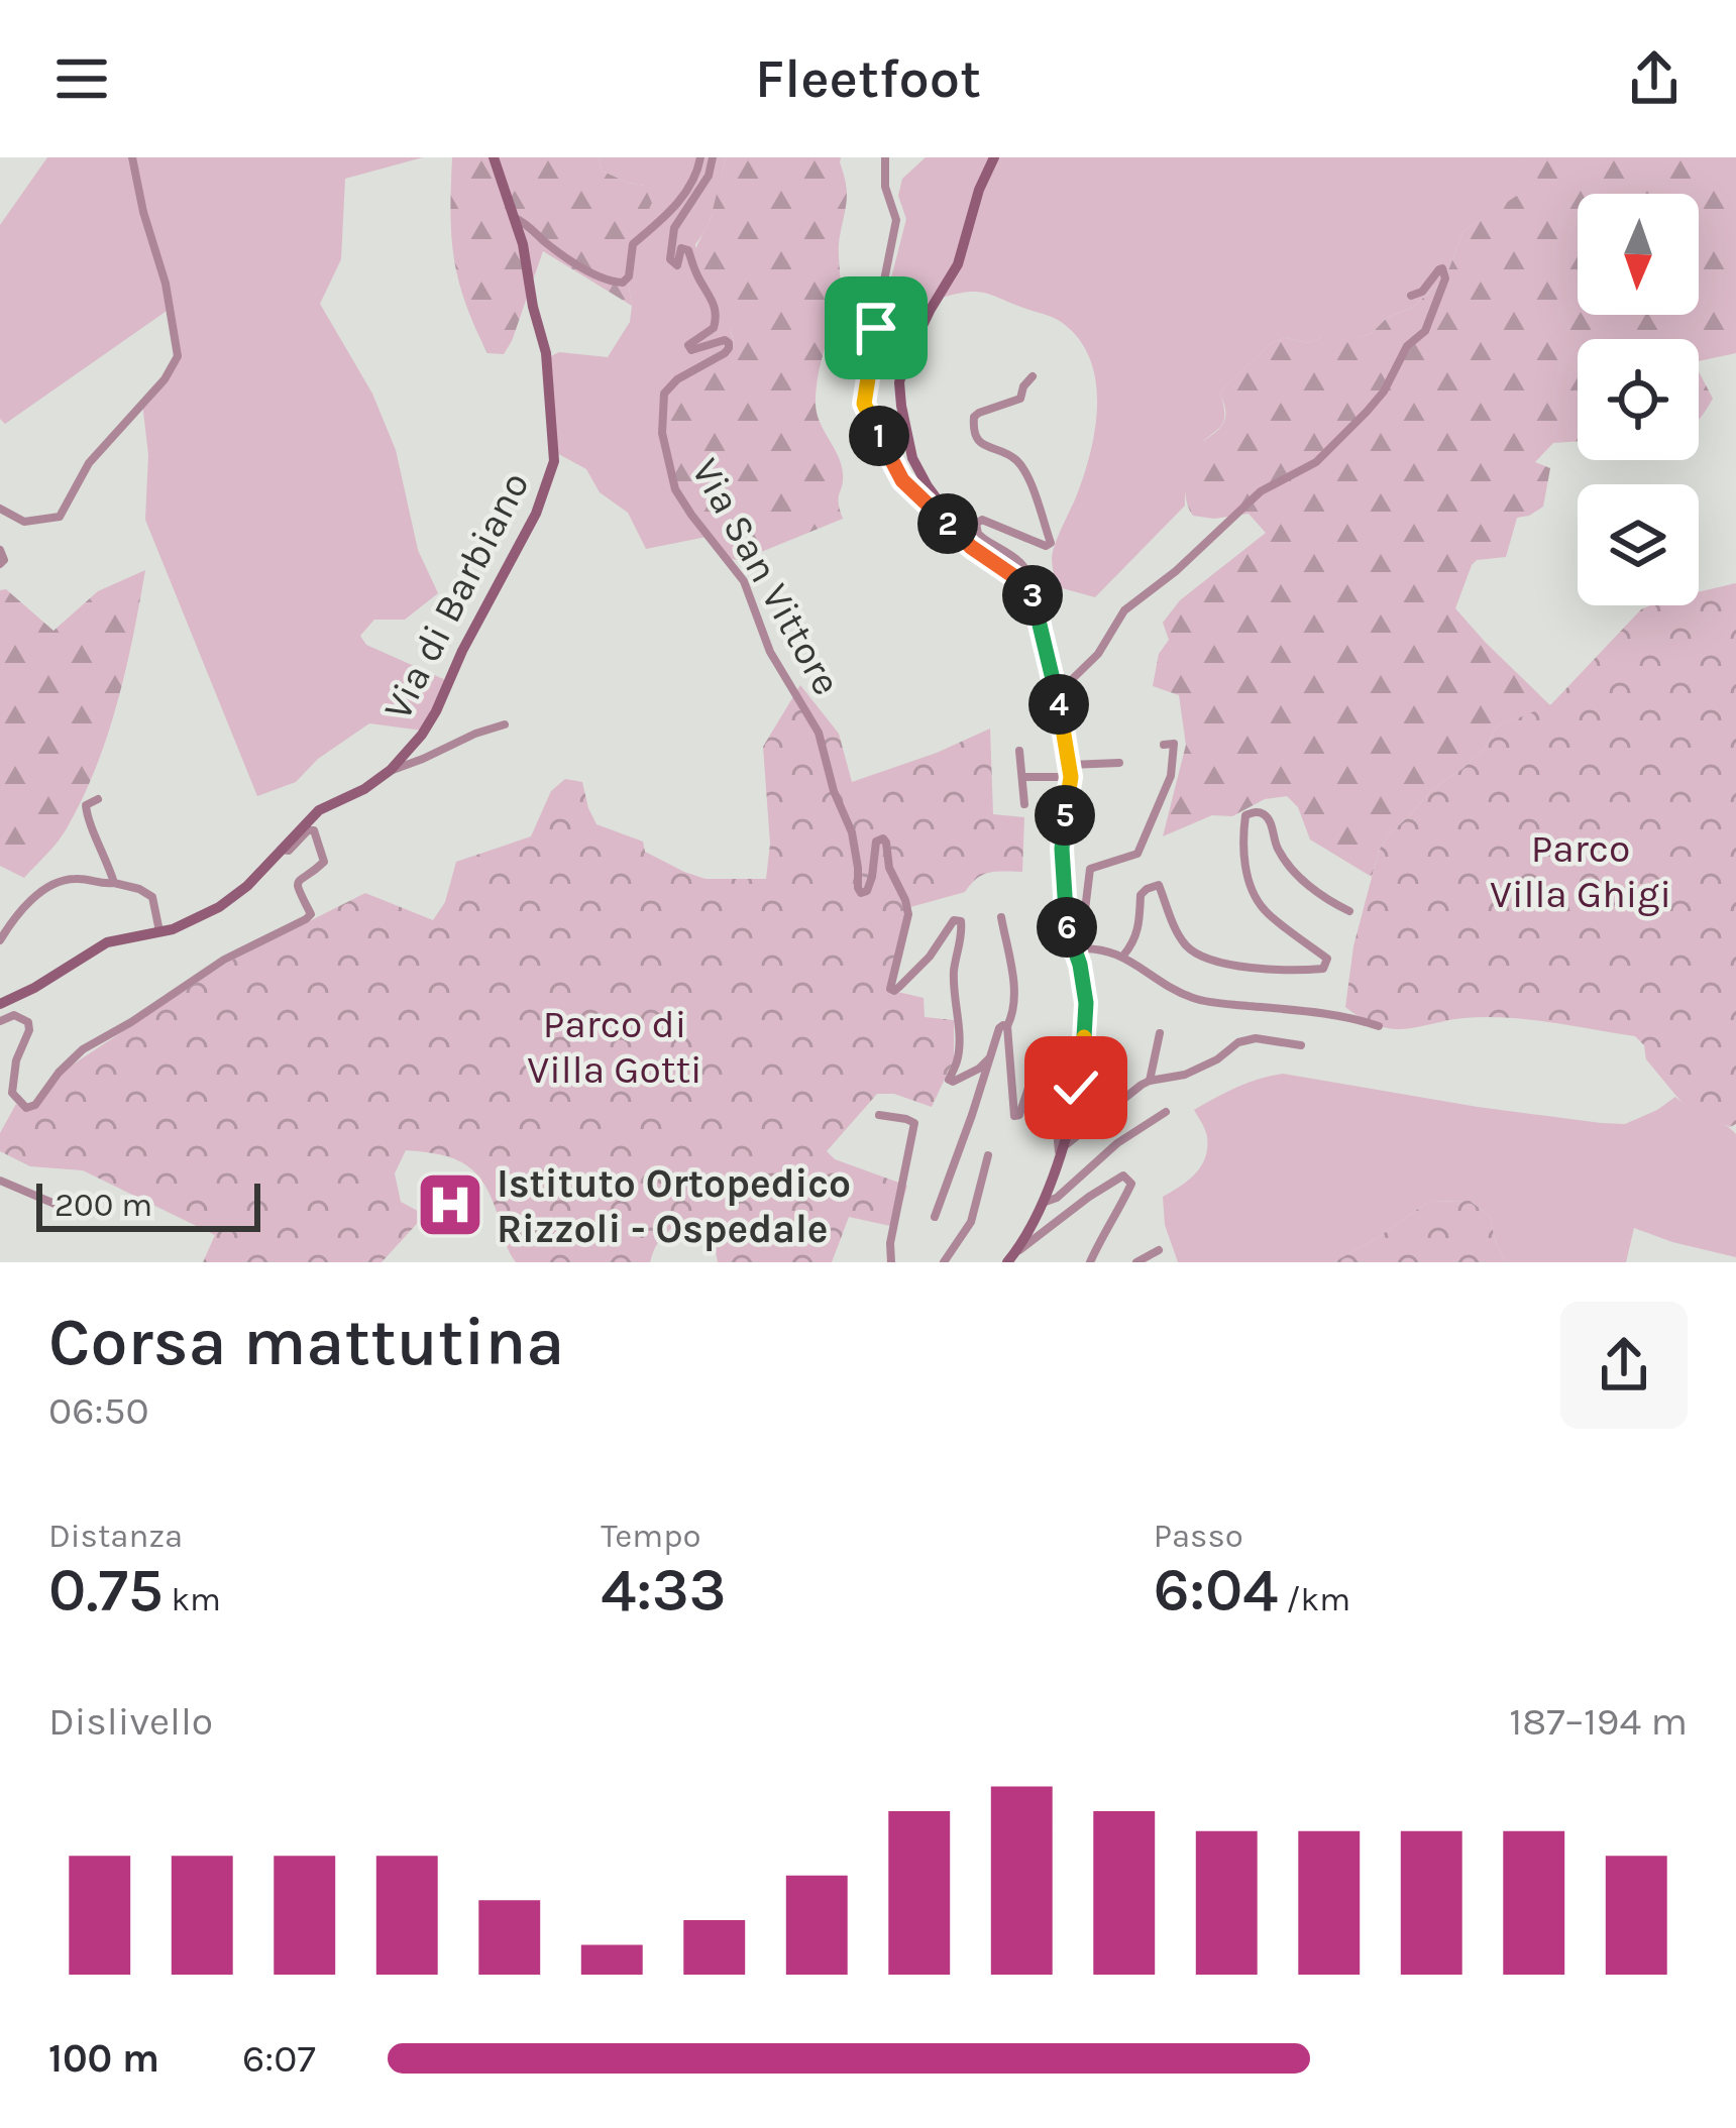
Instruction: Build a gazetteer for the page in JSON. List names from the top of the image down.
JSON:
{
  "streets": {
    "main road": ["Via di Barbiano"],
    "street": ["Via San Vittore"]
  },
  "parks": ["Parco Villa Ghigi", "Parco di Villa Gotti"],
  "places": {
    "hospital": ["Istituto Ortopedico Rizzoli - Ospedale"]
  },
  "scale_bar": "200 m",
  "north": "bottom",
  "page": {
    "header": "Fleetfoot",
    "pins": [
      "1",
      "2",
      "3",
      "4",
      "5",
      "6"
    ],
    "scale": "200 m",
    "heading": ["Corsa mattutina", "06:50"],
    "stats": [
      ["Distanza", "0.75 km"],
      ["Tempo", "4:33"],
      ["Passo", "6:04 /km"]
    ],
    "chart": ["Dislivello", "187–194 m"],
    "list": [
      {
        "name": "100 m",
        "note": "6:07"
      }
    ]
  }
}
